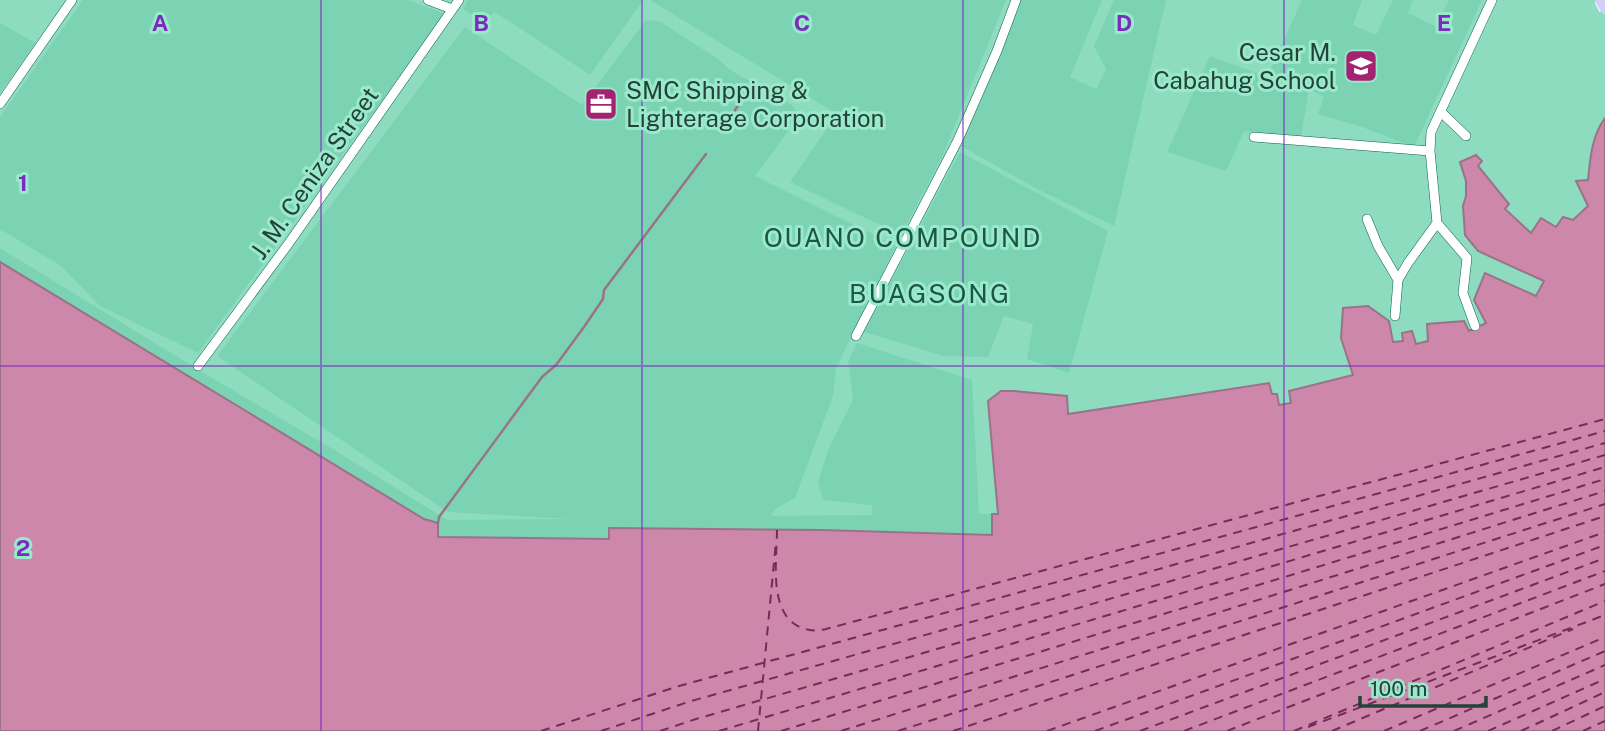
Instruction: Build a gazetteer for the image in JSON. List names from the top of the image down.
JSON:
{
  "streets": {
    "street": ["J. M. Ceniza Street"]
  },
  "districts": ["OUANO COMPOUND", "BUAGSONG"],
  "places": {
    "school or university": ["Cesar M. Cabahug School"],
    "office": ["SMC Shipping & Lighterage Corporation"]
  },
  "scale_bar": "100 m",
  "grid": {
    "columns": [
      "A",
      "B",
      "C",
      "D",
      "E"
    ],
    "rows": ["1", "2"]
  }
}
